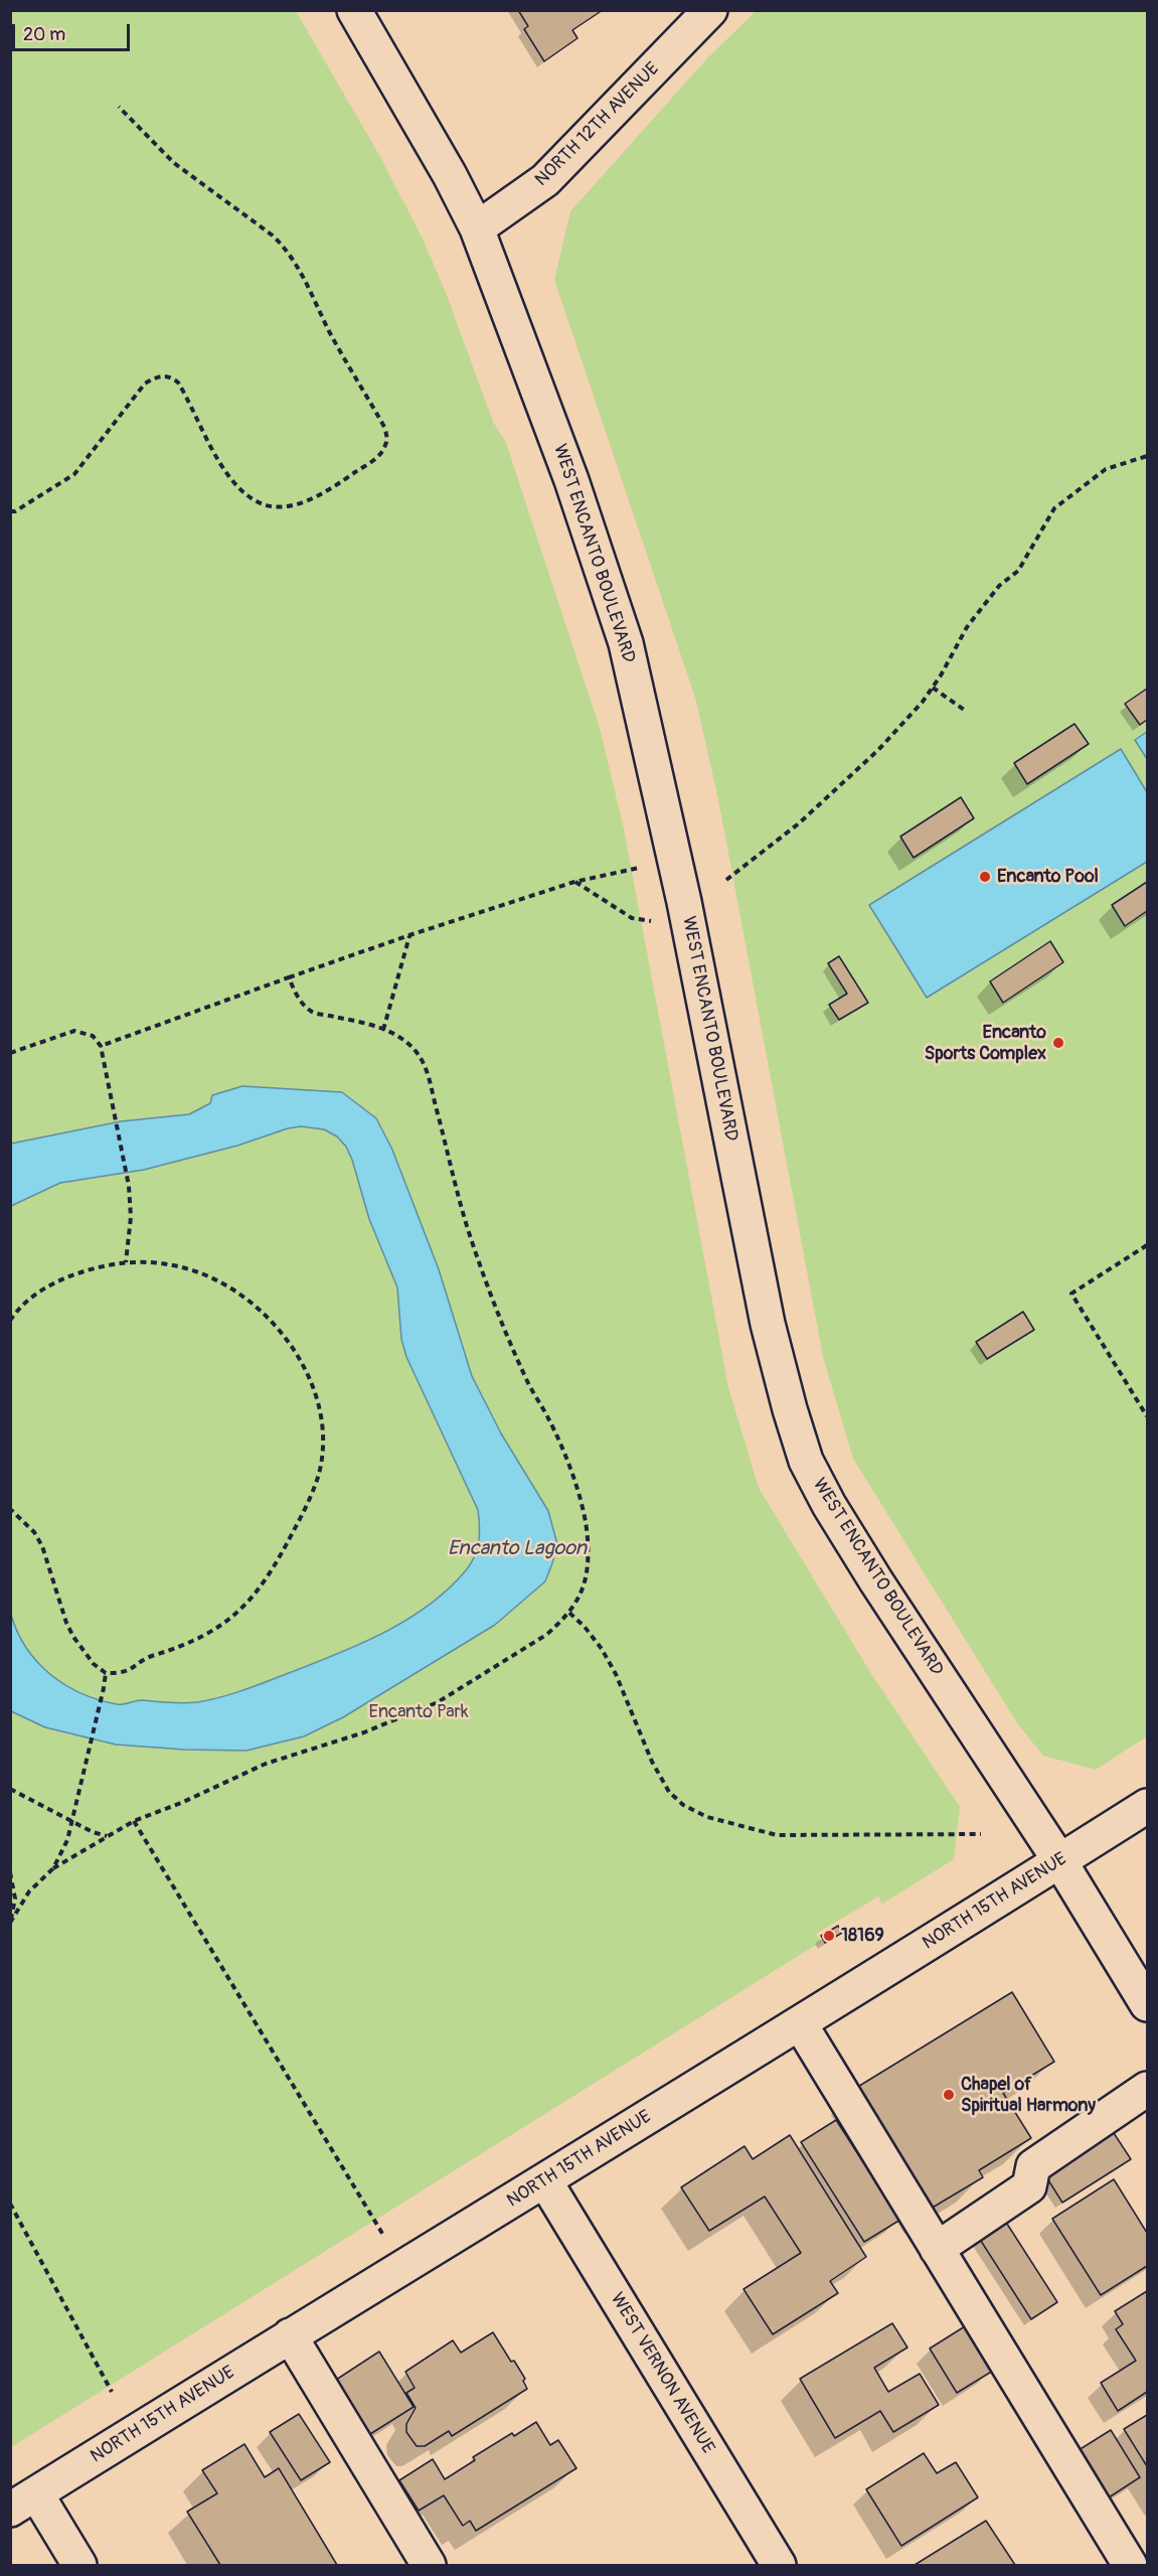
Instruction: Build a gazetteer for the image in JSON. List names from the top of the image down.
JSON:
{
  "streets": {
    "street": [
      "NORTH 12TH AVENUE",
      "WEST ENCANTO BOULEVARD",
      "NORTH 15TH AVENUE",
      "WEST VERNON AVENUE"
    ]
  },
  "crossings": [
    ["NORTH 12TH AVENUE", "WEST ENCANTO BOULEVARD"],
    ["WEST ENCANTO BOULEVARD", "NORTH 15TH AVENUE"],
    ["NORTH 15TH AVENUE", "WEST VERNON AVENUE"]
  ],
  "water": ["Encanto Lagoon"],
  "parks": ["Encanto Park"],
  "places": [
    "Encanto Pool",
    "Encanto Sports Complex",
    "18169",
    "Chapel of Spiritual Harmony"
  ],
  "scale_bar": "20 m"
}
